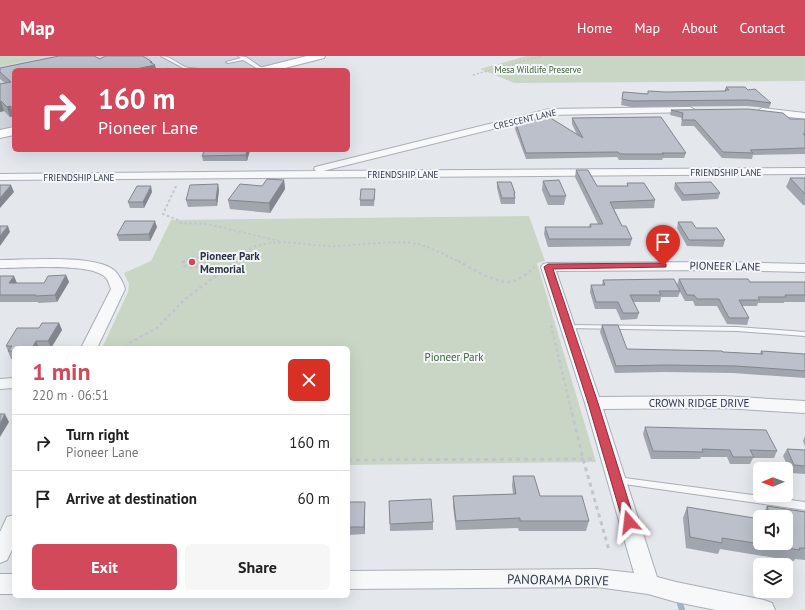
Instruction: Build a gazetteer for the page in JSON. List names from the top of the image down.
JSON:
{
  "streets": {
    "street": [
      "CRESCENT LANE",
      "FRIENDSHIP LANE",
      "PIONEER LANE",
      "CROWN RIDGE DRIVE",
      "PANORAMA DRIVE"
    ]
  },
  "crossings": [
    ["CRESCENT LANE", "FRIENDSHIP LANE"]
  ],
  "parks": ["Mesa Wildlife Preserve", "Pioneer Park"],
  "places": ["Pioneer Park Memorial"],
  "north": "left",
  "page": {
    "header": "Map",
    "nav": [
      "Home",
      "Map",
      "About",
      "Contact"
    ],
    "turn": ["160 m", "Pioneer Lane"],
    "heading": ["1 min", "220 m · 06:51"],
    "list": [
      {
        "name": "Turn right",
        "note": "Pioneer Lane",
        "value": "160 m"
      },
      {
        "name": "Arrive at destination",
        "value": "60 m"
      }
    ],
    "buttons": ["Exit", "Share"]
  }
}
